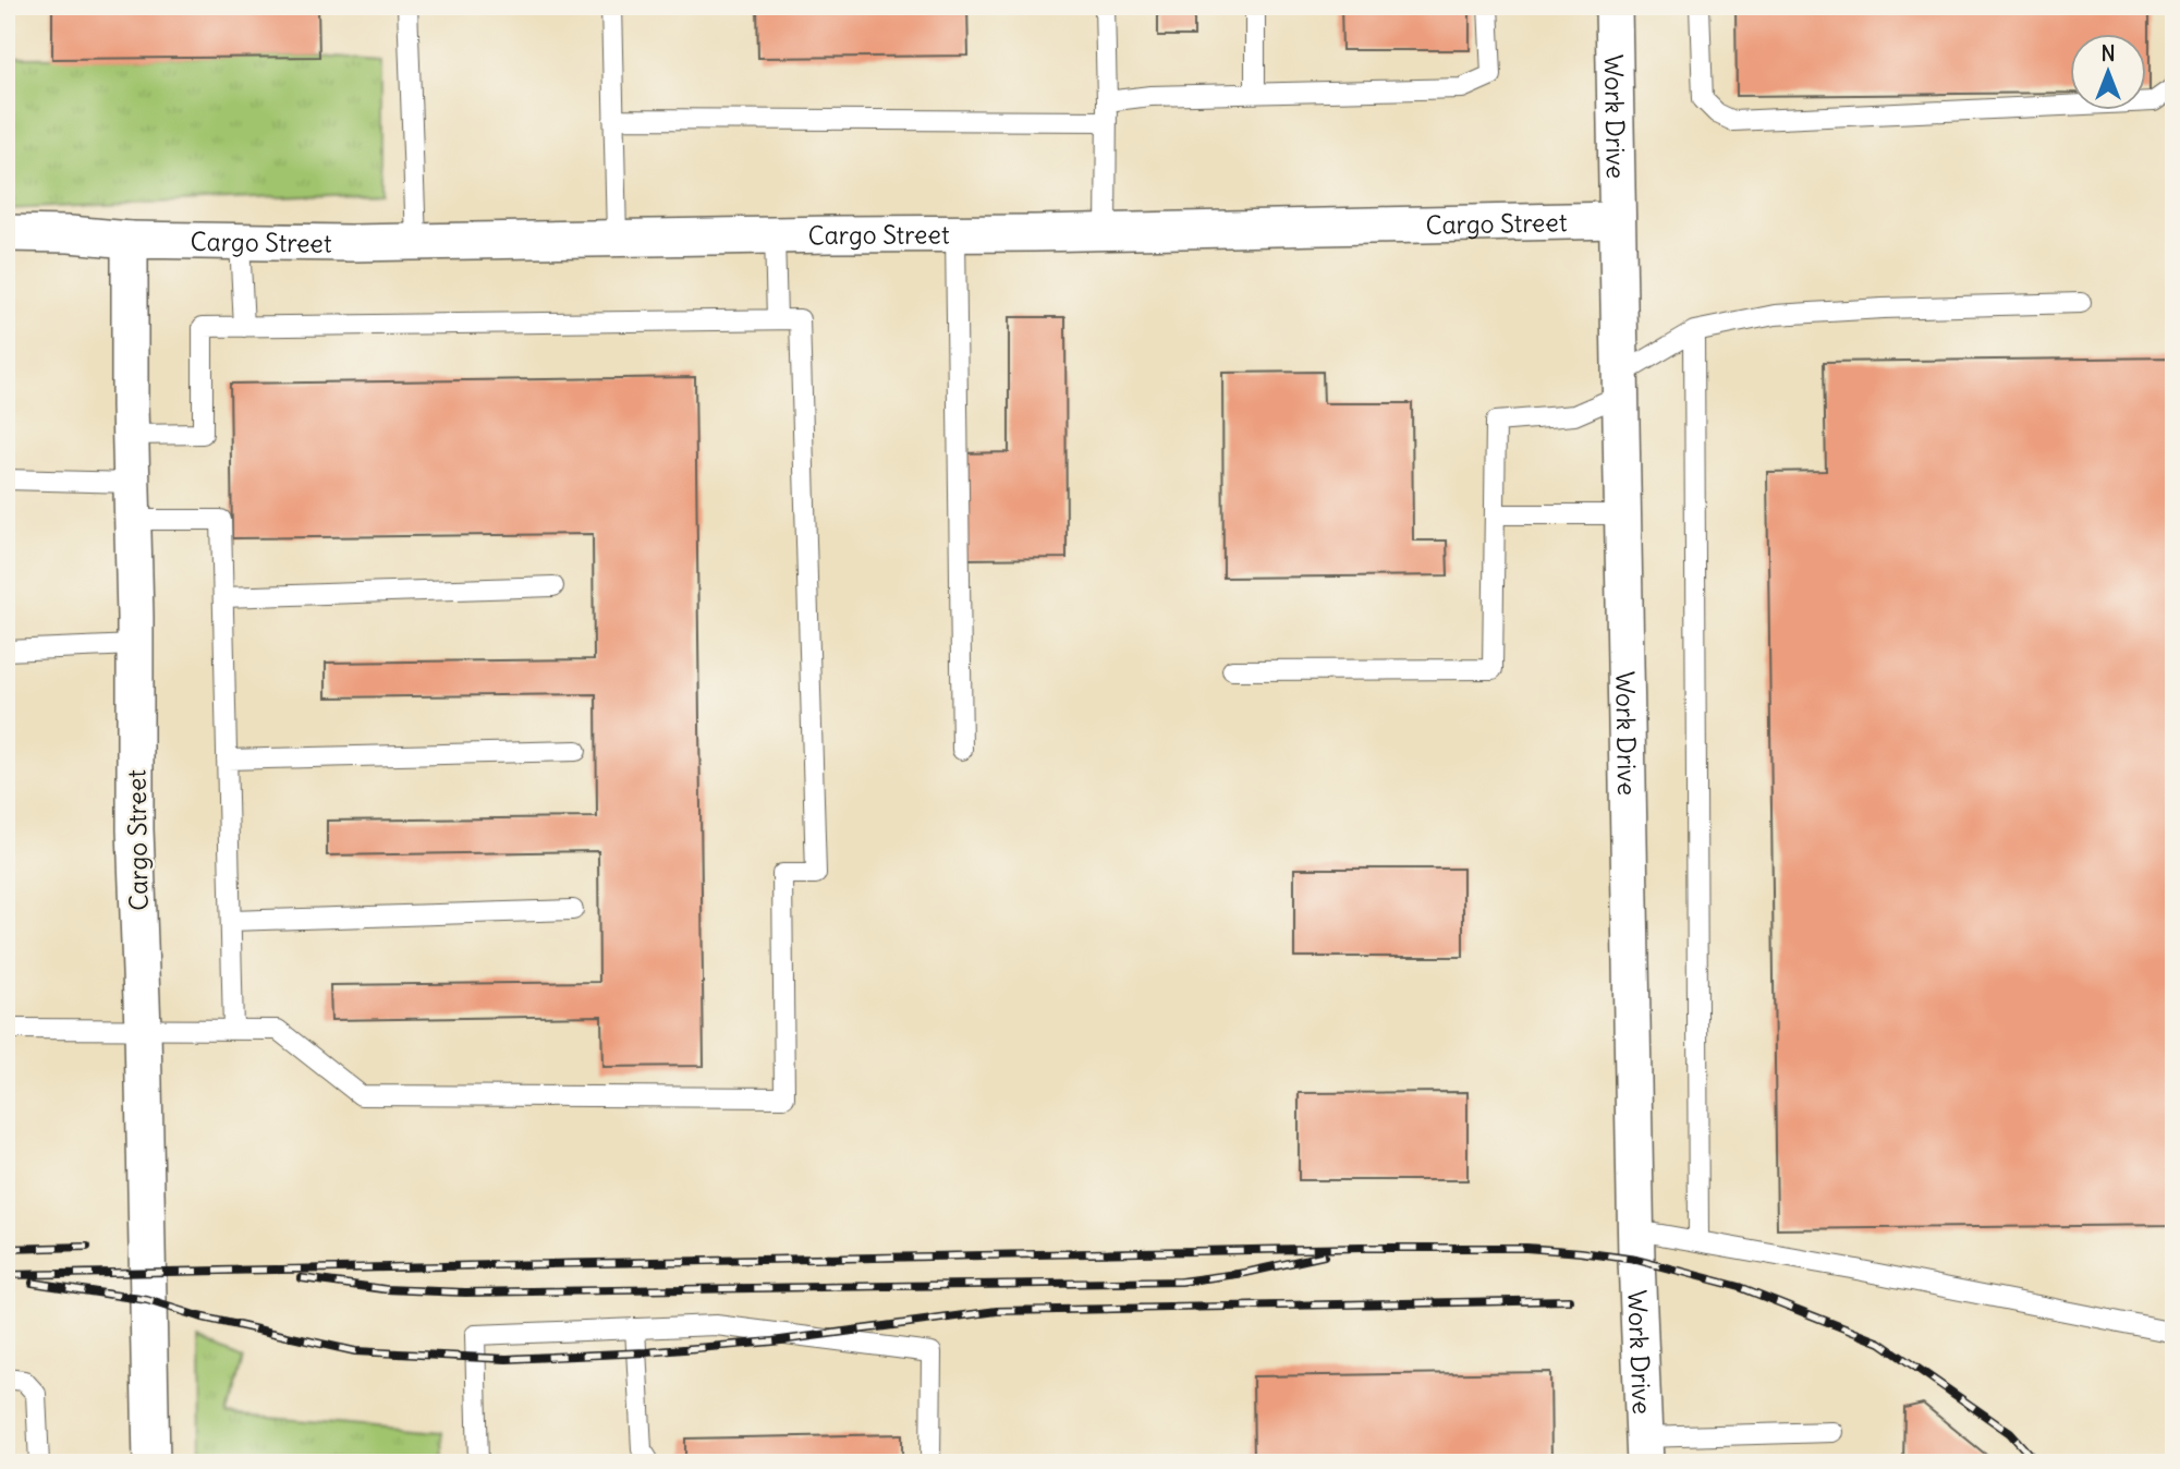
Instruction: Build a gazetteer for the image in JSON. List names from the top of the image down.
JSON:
{
  "streets": {
    "street": ["Work Drive", "Cargo Street"]
  },
  "crossings": [
    ["Work Drive", "Cargo Street"]
  ],
  "north": "top"
}
